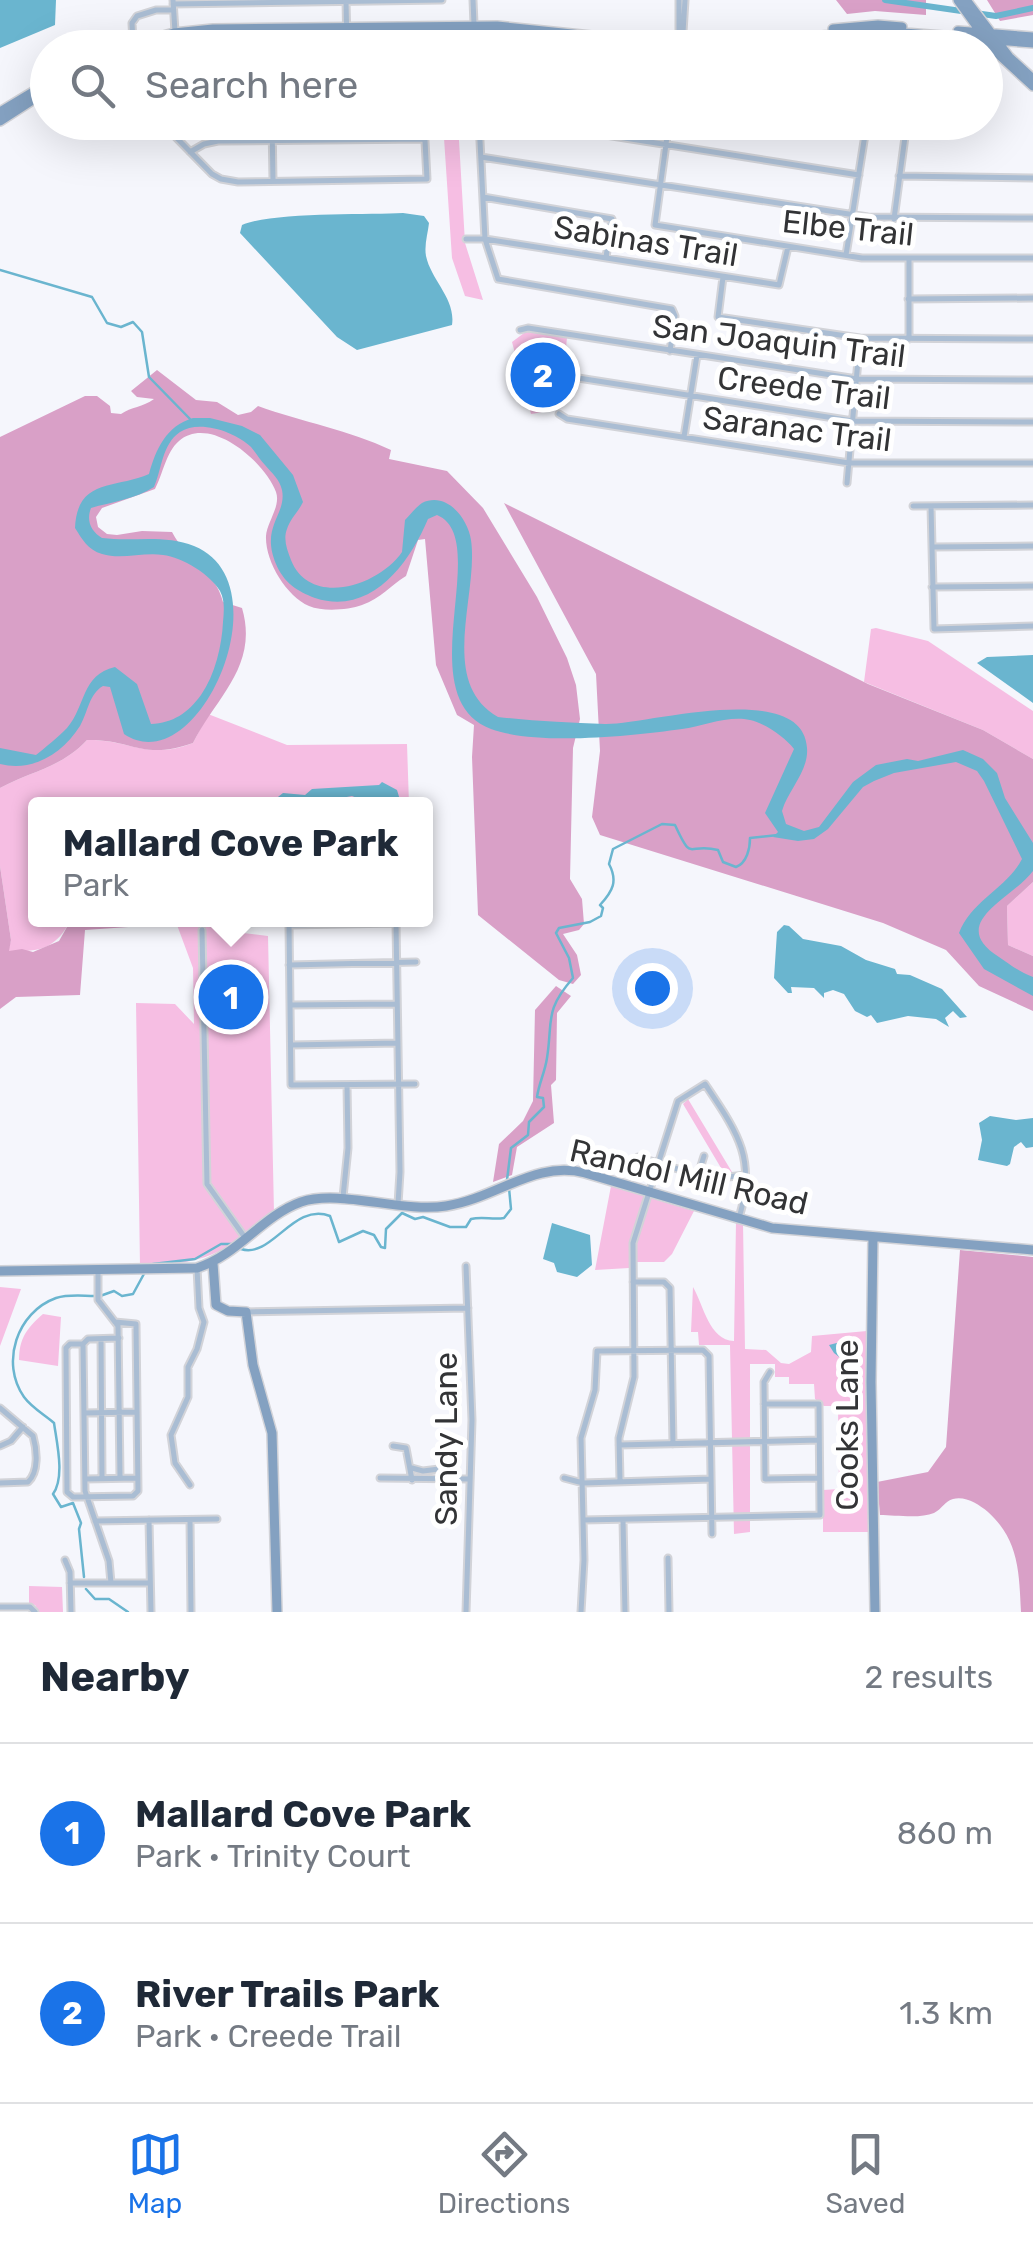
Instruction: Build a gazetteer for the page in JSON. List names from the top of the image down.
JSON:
{
  "streets": {
    "main road": ["Randol Mill Road", "Cooks Lane"],
    "street": [
      "Elbe Trail",
      "Sabinas Trail",
      "San Joaquin Trail",
      "Creede Trail",
      "Saranac Trail",
      "Sandy Lane"
    ]
  },
  "crossings": [
    ["Elbe Trail", "Sabinas Trail"],
    ["Randol Mill Road", "Cooks Lane"]
  ],
  "page": {
    "search": "Search here",
    "pins": ["2", "1"],
    "popup": ["Mallard Cove Park", "Park"],
    "heading": ["Nearby", "2 results"],
    "list": [
      {
        "mark": "1",
        "name": "Mallard Cove Park",
        "note": "Park · Trinity Court",
        "value": "860 m"
      },
      {
        "mark": "2",
        "name": "River Trails Park",
        "note": "Park · Creede Trail",
        "value": "1.3 km"
      }
    ],
    "nav": ["Map", "Directions", "Saved"]
  }
}
